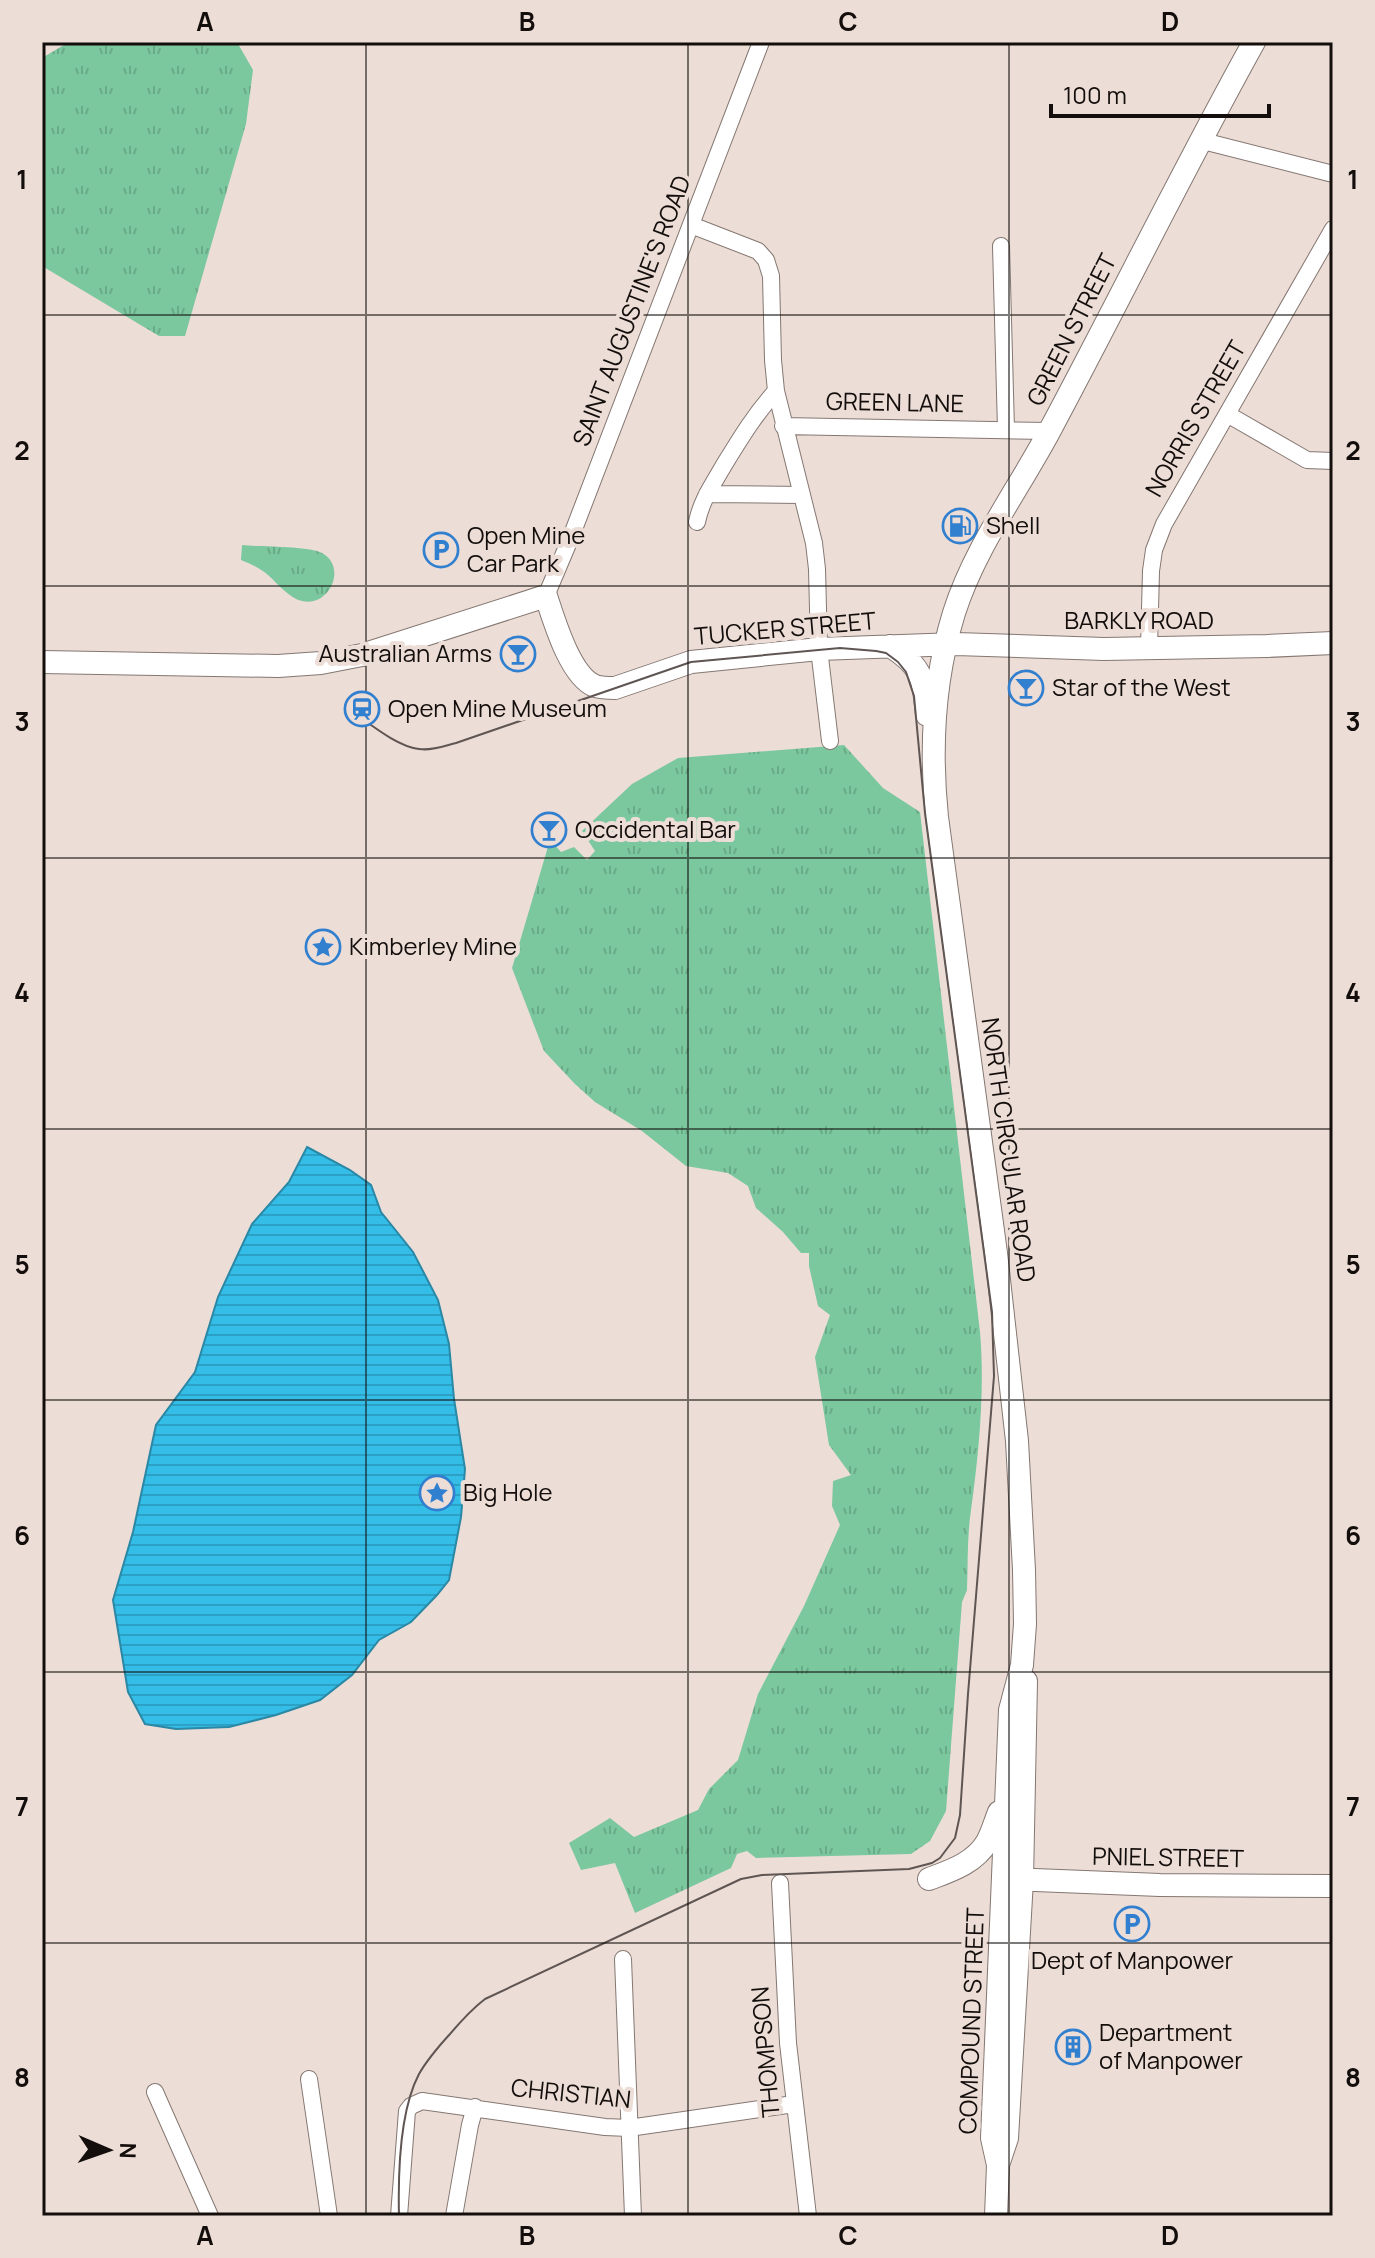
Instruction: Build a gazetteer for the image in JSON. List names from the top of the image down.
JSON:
{
  "streets": {
    "street": [
      "SAINT AUGUSTINE'S ROAD",
      "GREEN STREET",
      "GREEN LANE",
      "NORRIS STREET",
      "BARKLY ROAD",
      "TUCKER STREET",
      "NORTH CIRCULAR ROAD",
      "PNIEL STREET",
      "COMPOUND STREET",
      "THOMPSON",
      "CHRISTIAN"
    ]
  },
  "crossings": [
    ["SAINT AUGUSTINE'S ROAD", "TUCKER STREET"],
    ["GREEN STREET", "GREEN LANE"],
    ["GREEN STREET", "BARKLY ROAD"],
    ["GREEN STREET", "TUCKER STREET"],
    ["GREEN STREET", "NORTH CIRCULAR ROAD"],
    ["NORRIS STREET", "BARKLY ROAD"],
    ["BARKLY ROAD", "TUCKER STREET"],
    ["BARKLY ROAD", "NORTH CIRCULAR ROAD"],
    ["TUCKER STREET", "NORTH CIRCULAR ROAD"],
    ["NORTH CIRCULAR ROAD", "PNIEL STREET"],
    ["NORTH CIRCULAR ROAD", "COMPOUND STREET"],
    ["PNIEL STREET", "COMPOUND STREET"],
    ["THOMPSON", "CHRISTIAN"]
  ],
  "places": {
    "fuel station": ["Shell"],
    "parking": ["Open Mine Car Park", "Dept of Manpower"],
    "bar": ["Australian Arms", "Star of the West", "Occidental Bar"],
    "station": ["Open Mine Museum"],
    "place": ["Kimberley Mine", "Big Hole"],
    "building": ["Department of Manpower"]
  },
  "scale_bar": "100 m",
  "north": "right",
  "grid": {
    "columns": [
      "A",
      "B",
      "C",
      "D"
    ],
    "rows": [
      "1",
      "2",
      "3",
      "4",
      "5",
      "6",
      "7",
      "8"
    ]
  }
}
